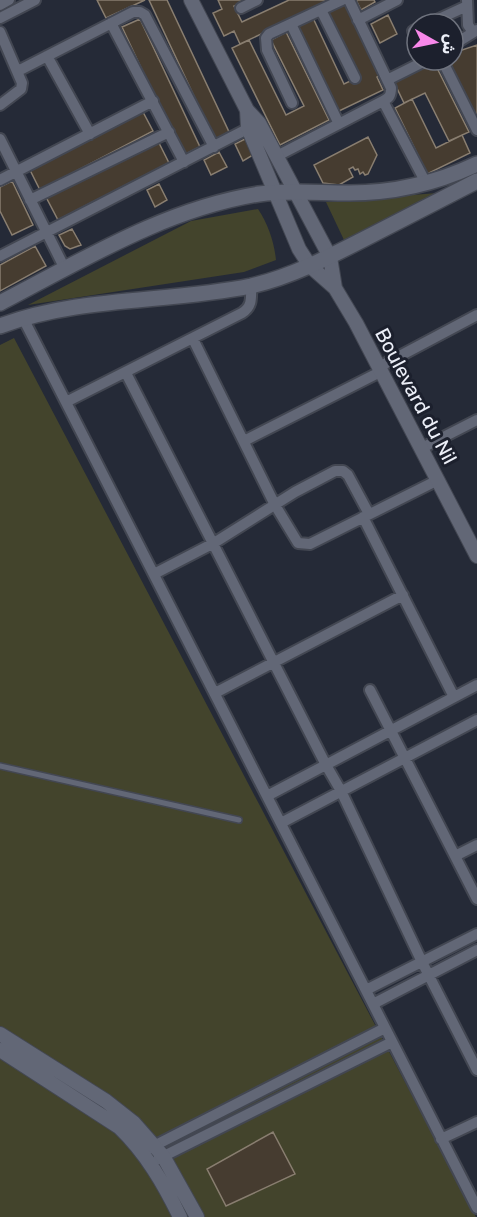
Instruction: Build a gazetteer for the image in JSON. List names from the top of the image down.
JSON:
{
  "streets": {
    "street": ["Boulevard du Nil"]
  },
  "north": "right"
}
